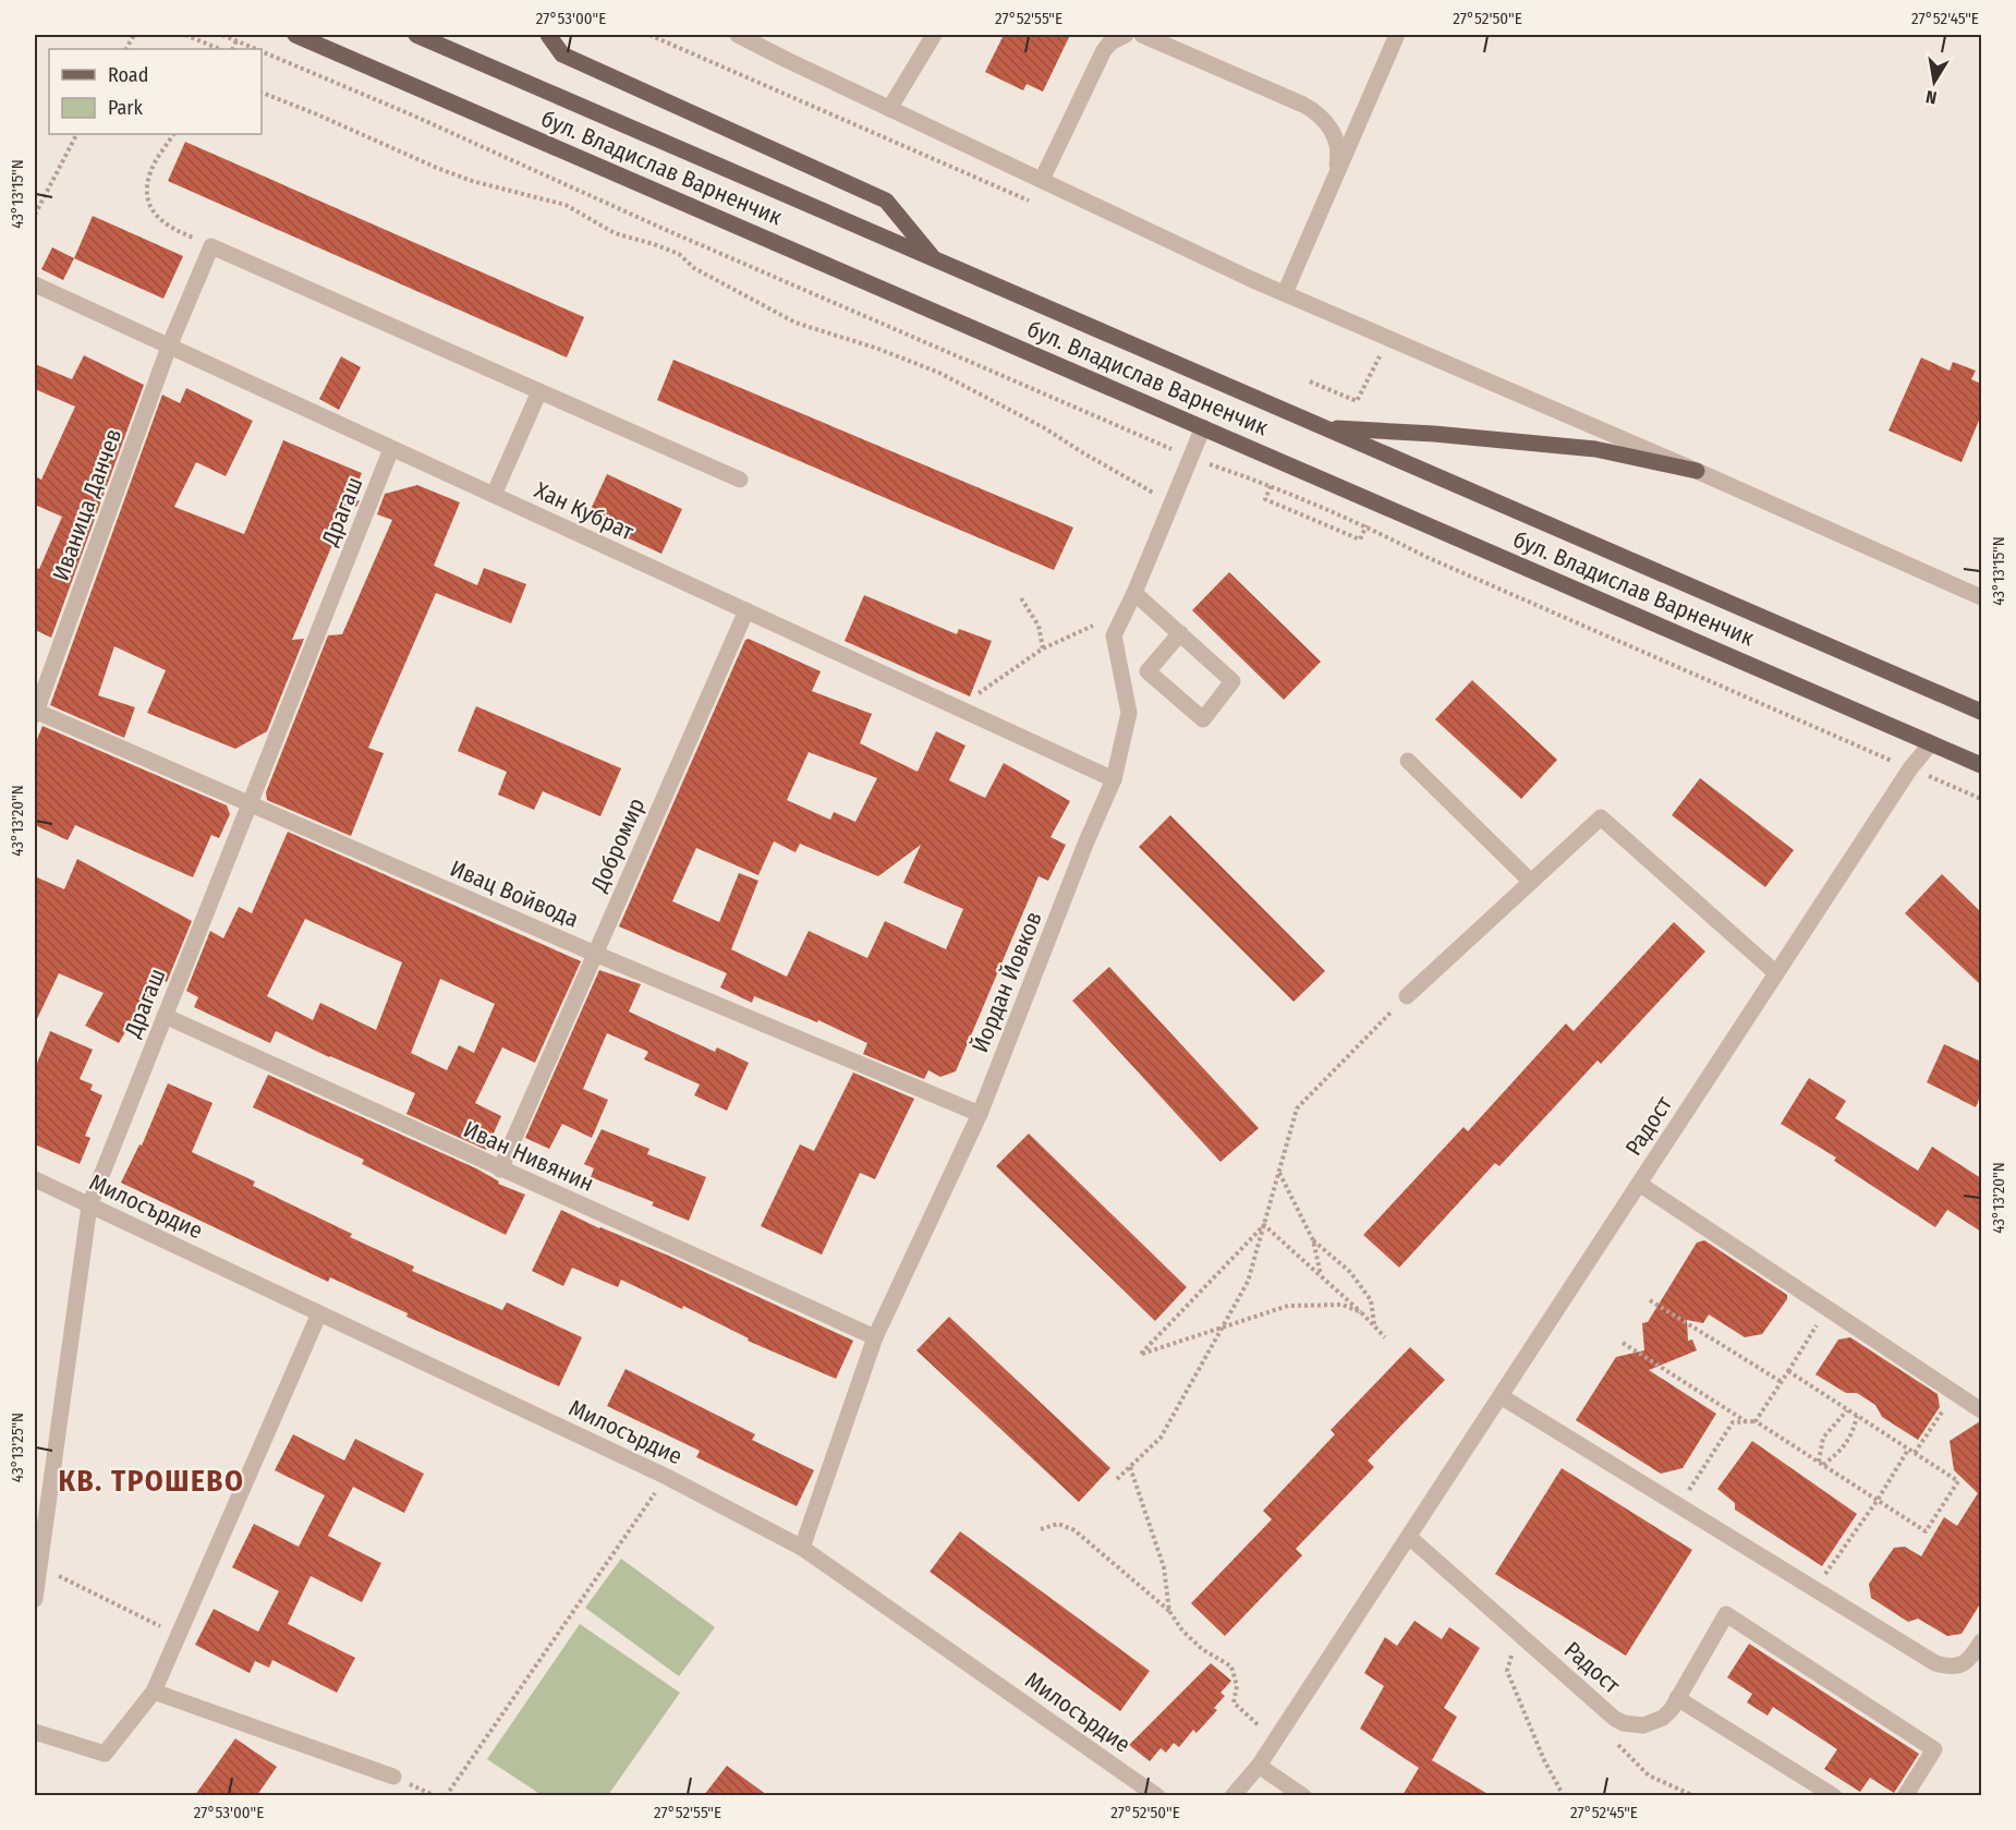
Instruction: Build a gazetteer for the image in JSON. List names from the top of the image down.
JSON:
{
  "streets": {
    "main road": ["бул. Владислав Варненчик"],
    "street": [
      "Иваница Данчев",
      "Драгаш",
      "Хан Кубрат",
      "Добромир",
      "Ивац Войвода",
      "Йордан Йовков",
      "Радост",
      "Иван Нивянин",
      "Милосърдие"
    ]
  },
  "crossings": [
    ["бул. Владислав Варненчик", "Йордан Йовков"],
    ["бул. Владислав Варненчик", "Радост"],
    ["Иваница Данчев", "Хан Кубрат"],
    ["Иваница Данчев", "Ивац Войвода"],
    ["Драгаш", "Хан Кубрат"],
    ["Драгаш", "Ивац Войвода"],
    ["Драгаш", "Иван Нивянин"],
    ["Драгаш", "Милосърдие"],
    ["Хан Кубрат", "Добромир"],
    ["Хан Кубрат", "Йордан Йовков"],
    ["Добромир", "Ивац Войвода"],
    ["Добромир", "Иван Нивянин"],
    ["Ивац Войвода", "Йордан Йовков"],
    ["Йордан Йовков", "Иван Нивянин"],
    ["Йордан Йовков", "Милосърдие"]
  ],
  "districts": ["КВ. ТРОШЕВО"],
  "legend": ["Road", "Park"],
  "north": "bottom",
  "coordinates": [
    "27°53'00\"E",
    "27°52'55\"E",
    "27°52'50\"E",
    "27°52'45\"E",
    "43°13'15\"N",
    "43°13'20\"N",
    "43°13'25\"N"
  ]
}
